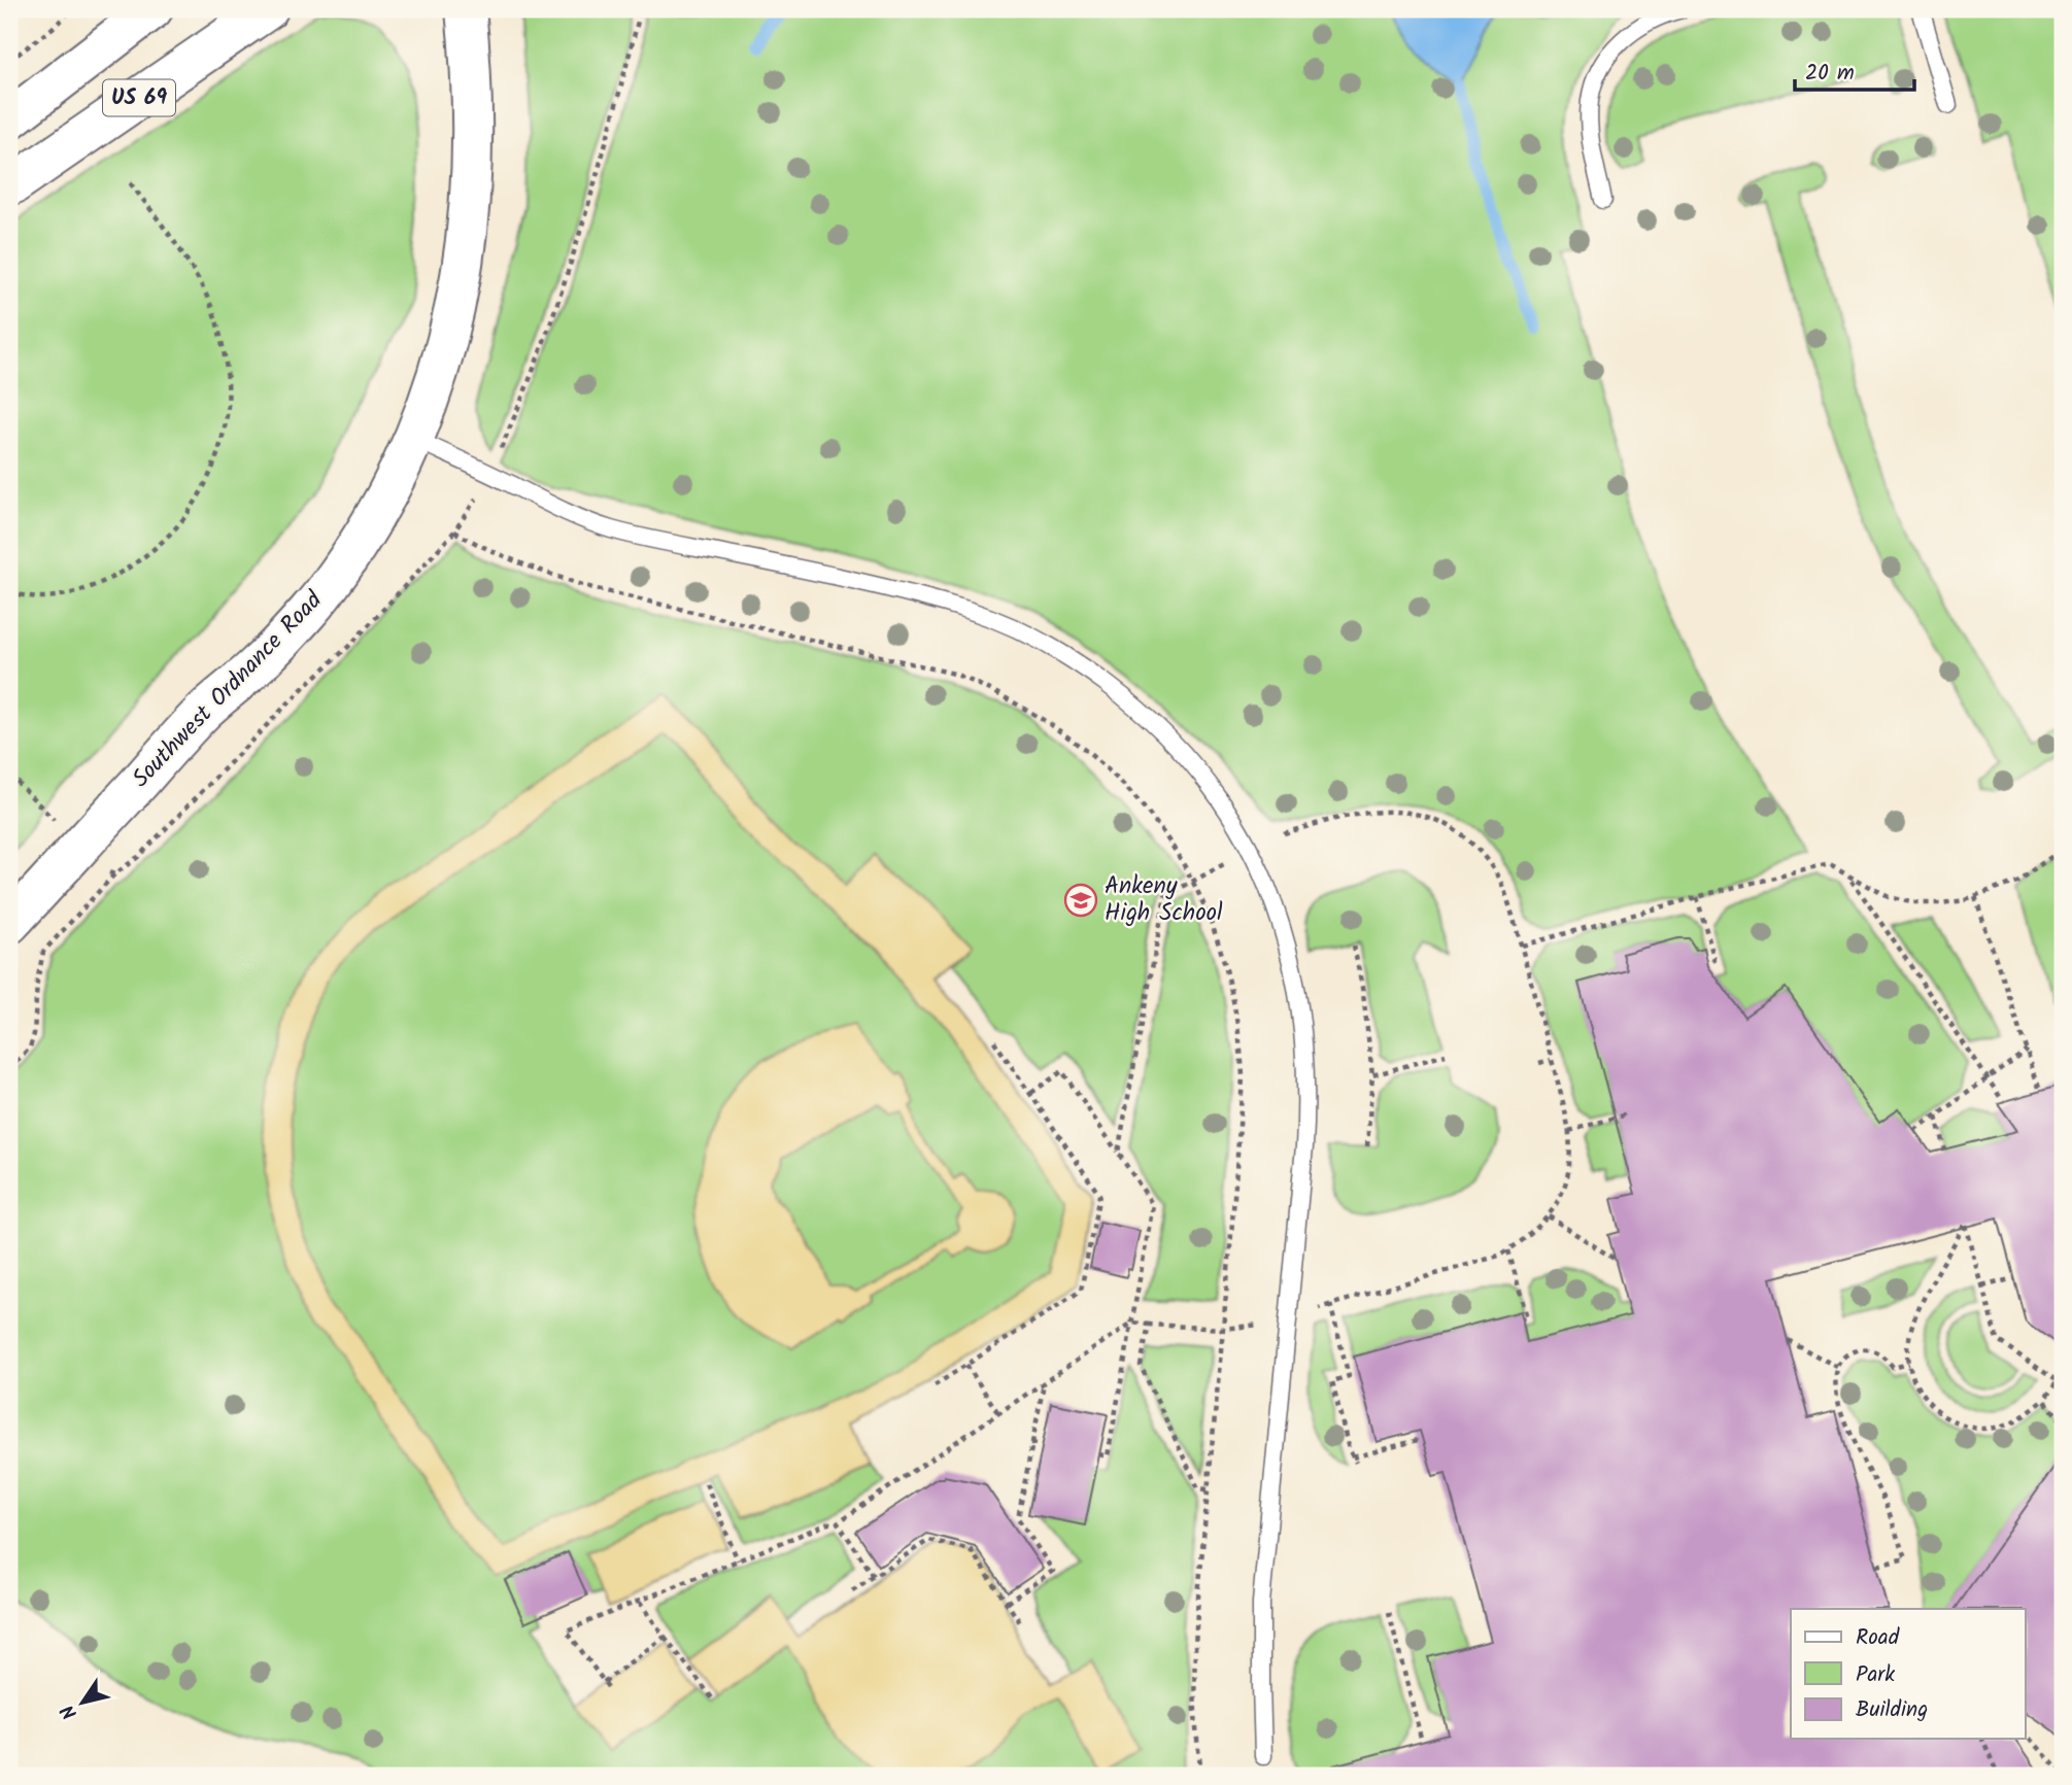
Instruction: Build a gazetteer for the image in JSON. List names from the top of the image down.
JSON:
{
  "streets": {
    "street": ["US 69", "Southwest Ordnance Road"]
  },
  "places": {
    "school or university": ["Ankeny High School"]
  },
  "legend": ["Road", "Park", "Building"],
  "scale_bar": "20 m",
  "north": "bottom left"
}
